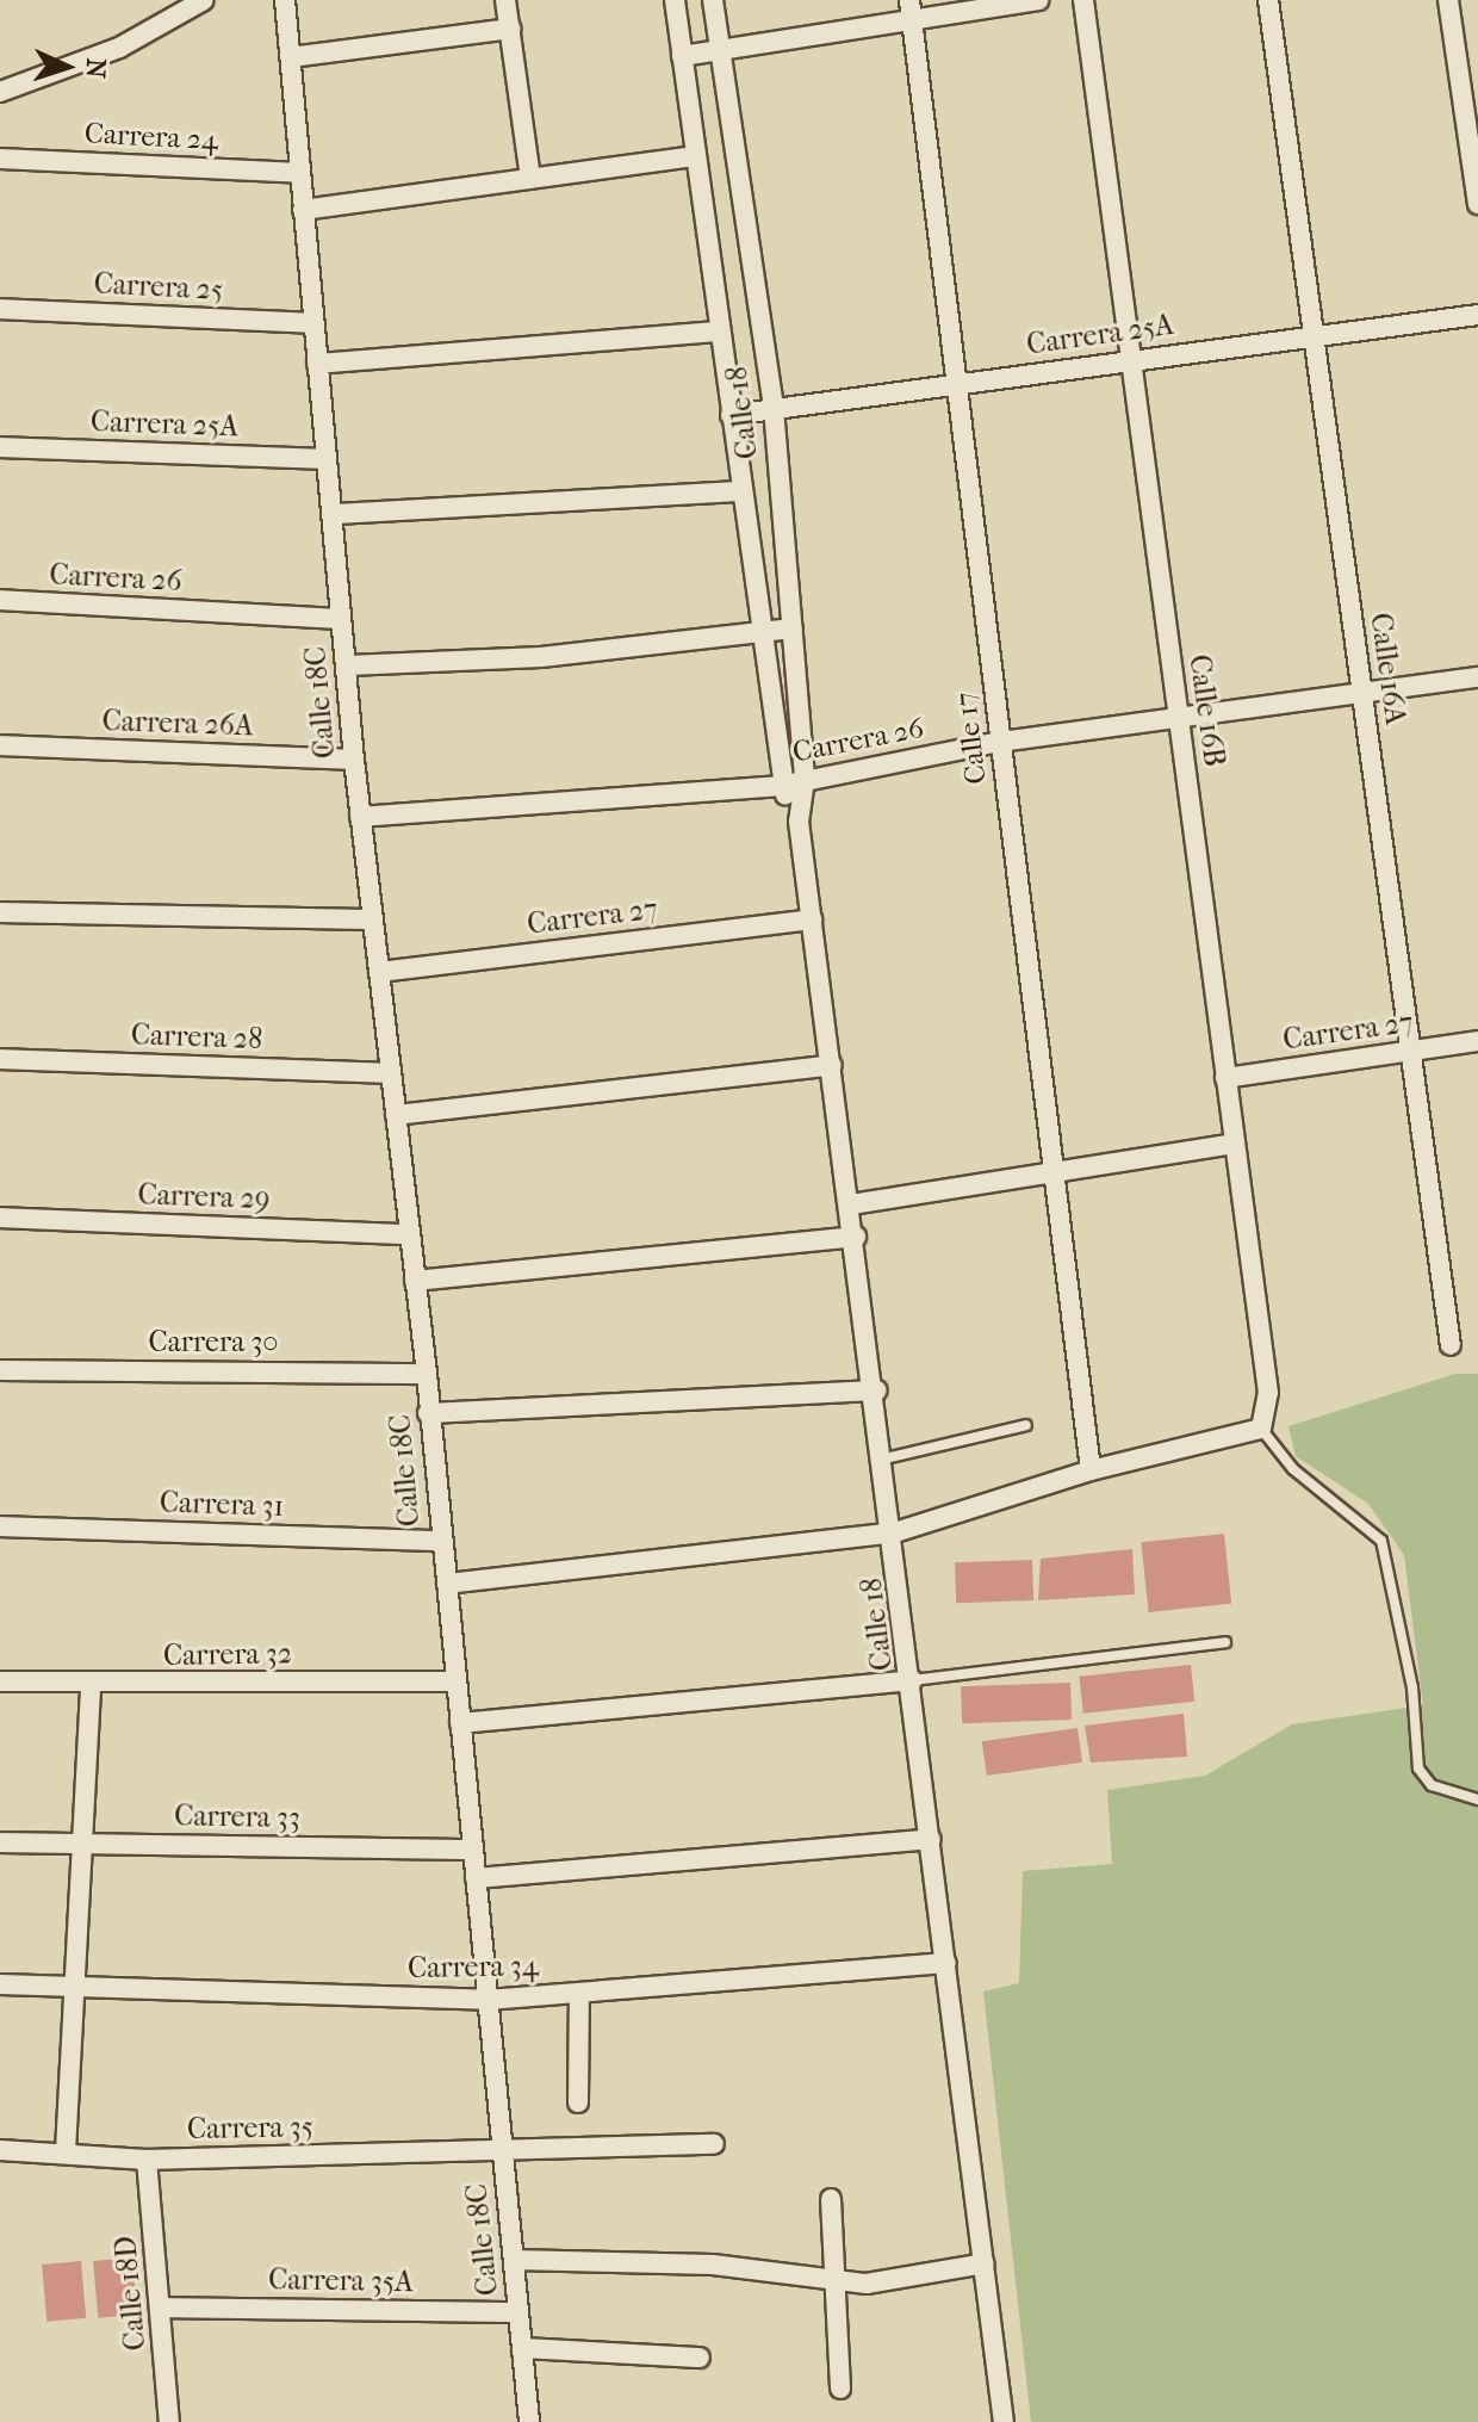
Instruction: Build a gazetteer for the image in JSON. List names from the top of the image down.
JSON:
{
  "streets": {
    "street": [
      "Carrera 24",
      "Carrera 25",
      "Carrera 25A",
      "Calle 18",
      "Carrera 26",
      "Calle 16A",
      "Calle 18C",
      "Calle 16B",
      "Carrera 26A",
      "Calle 17",
      "Carrera 27",
      "Carrera 28",
      "Carrera 29",
      "Carrera 30",
      "Carrera 31",
      "Carrera 32",
      "Carrera 33",
      "Carrera 34",
      "Carrera 35",
      "Carrera 35A",
      "Calle 18D"
    ]
  },
  "crossings": [
    ["Carrera 24", "Calle 18C"],
    ["Carrera 25", "Calle 18C"],
    ["Carrera 25A", "Calle 18"],
    ["Carrera 25A", "Calle 16A"],
    ["Carrera 25A", "Calle 18C"],
    ["Carrera 25A", "Calle 16B"],
    ["Carrera 25A", "Calle 17"],
    ["Calle 18", "Carrera 26"],
    ["Calle 18", "Calle 18C"],
    ["Calle 18", "Carrera 27"],
    ["Calle 18", "Carrera 34"],
    ["Carrera 26", "Calle 16A"],
    ["Carrera 26", "Calle 18C"],
    ["Carrera 26", "Calle 16B"],
    ["Carrera 26", "Calle 17"],
    ["Calle 16A", "Carrera 27"],
    ["Calle 18C", "Carrera 26A"],
    ["Calle 18C", "Carrera 27"],
    ["Calle 18C", "Carrera 28"],
    ["Calle 18C", "Carrera 29"],
    ["Calle 18C", "Carrera 30"],
    ["Calle 18C", "Carrera 31"],
    ["Calle 18C", "Carrera 32"],
    ["Calle 18C", "Carrera 33"],
    ["Calle 18C", "Carrera 34"],
    ["Calle 18C", "Carrera 35"],
    ["Calle 18C", "Carrera 35A"],
    ["Calle 16B", "Carrera 27"],
    ["Carrera 35", "Calle 18D"],
    ["Carrera 35A", "Calle 18D"]
  ],
  "north": "right"
}
